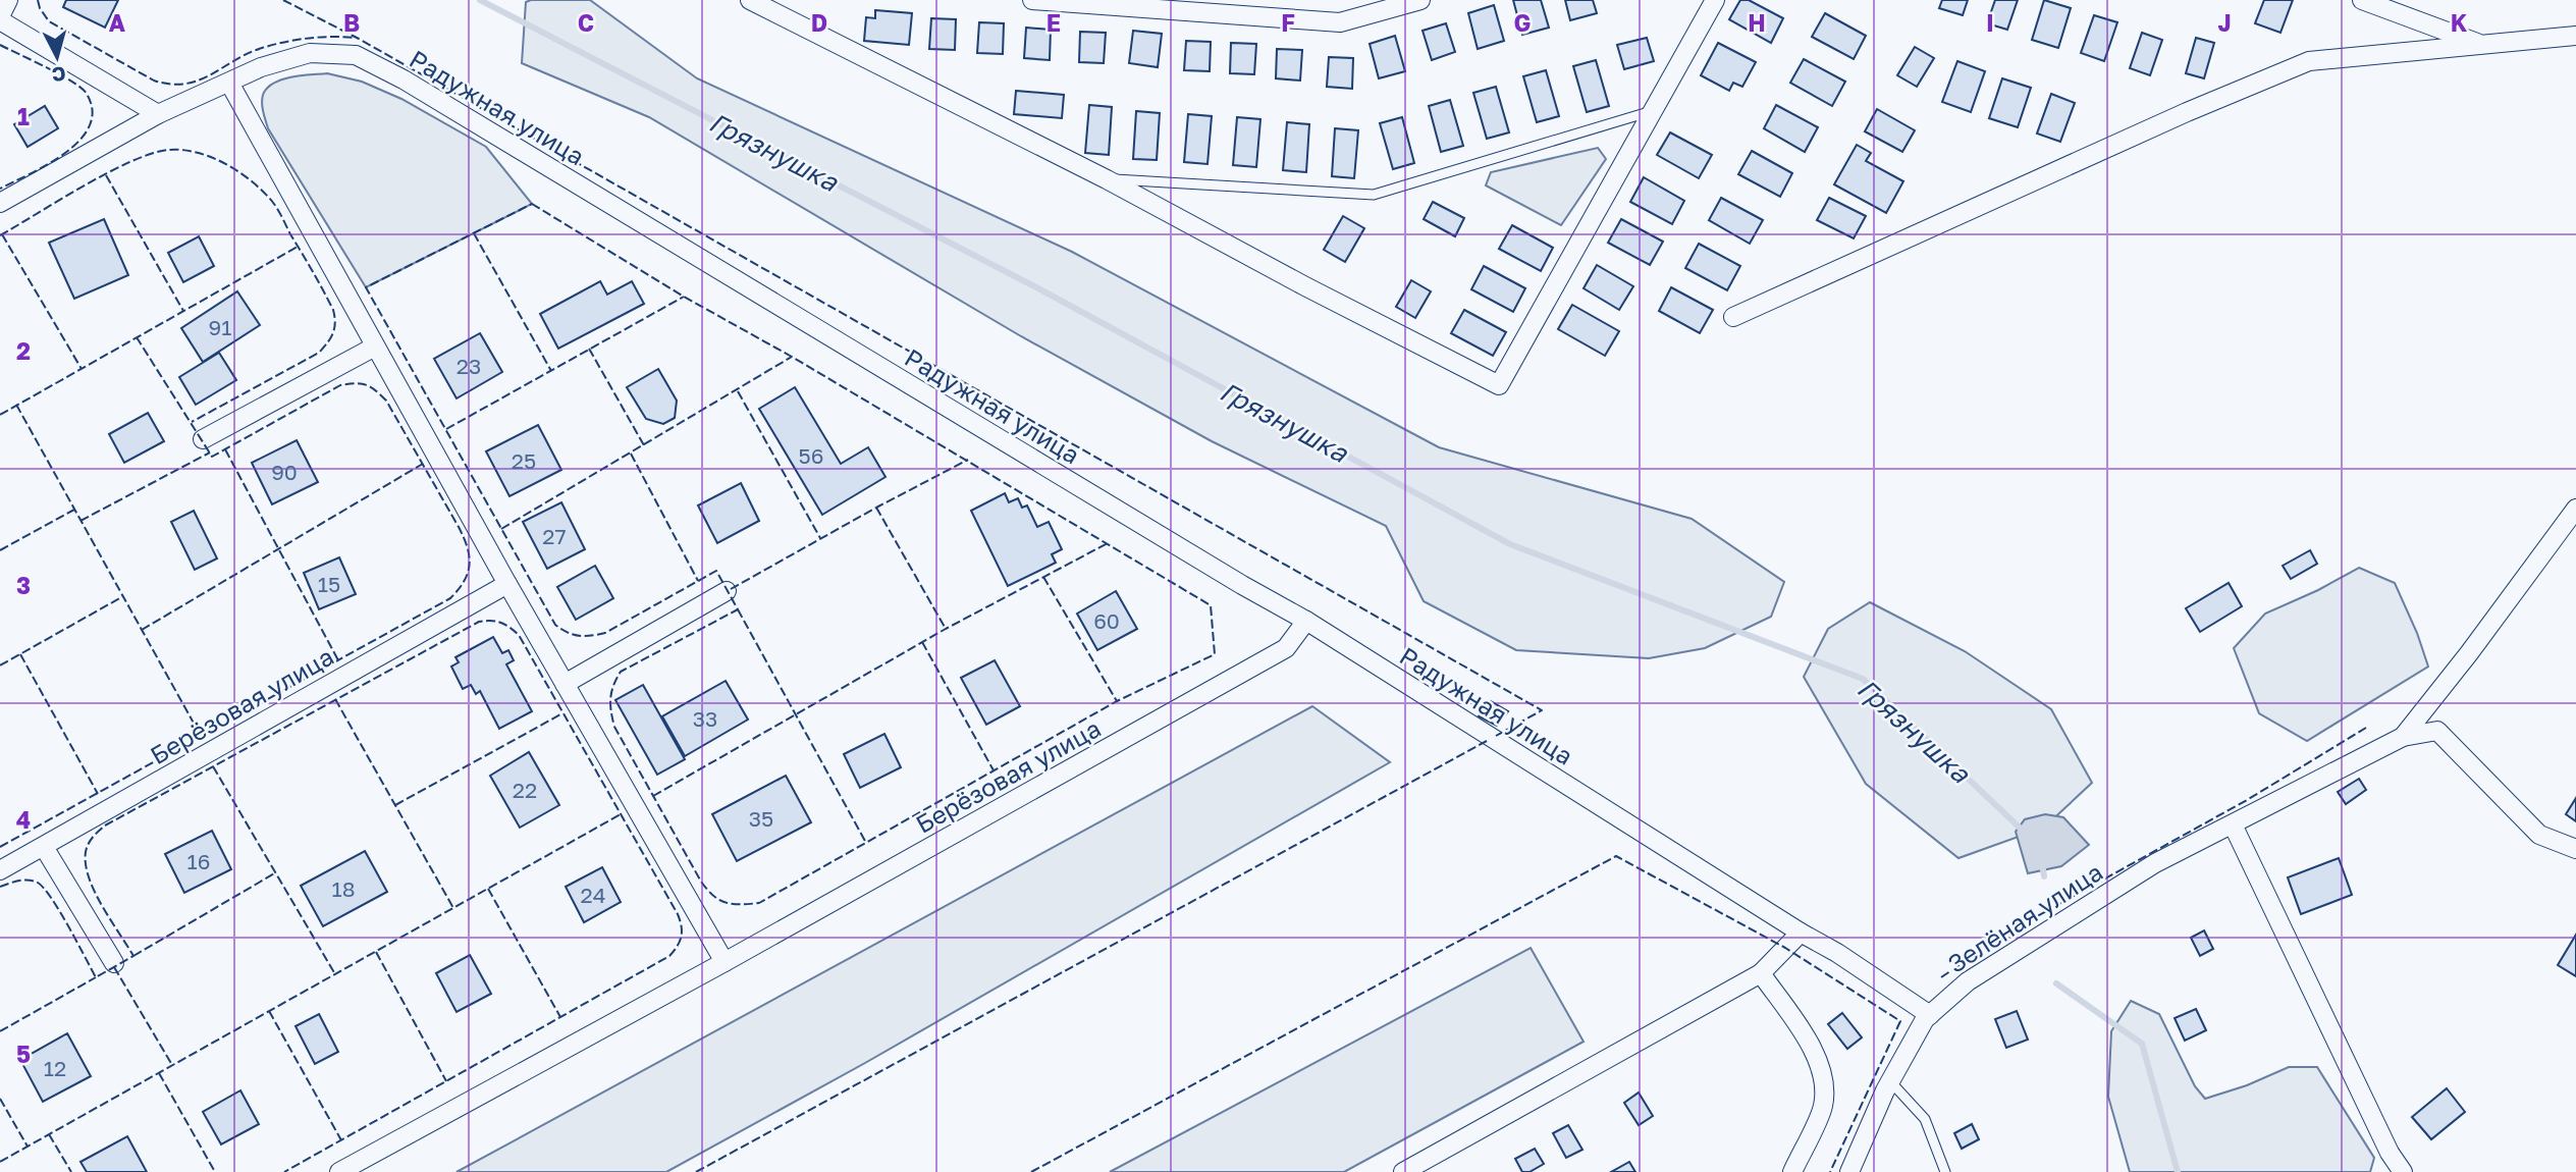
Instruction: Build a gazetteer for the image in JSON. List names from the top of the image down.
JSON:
{
  "streets": {
    "street": ["Радужная улица", "Берёзовая улица", "Зелёная улица"]
  },
  "crossings": [
    ["Радужная улица", "Берёзовая улица"],
    ["Радужная улица", "Зелёная улица"]
  ],
  "water": ["Грязнушка"],
  "house_numbers": [
    "91",
    "23",
    "56",
    "25",
    "90",
    "27",
    "15",
    "60",
    "33",
    "22",
    "35",
    "16",
    "18",
    "24",
    "12"
  ],
  "north": "bottom",
  "grid": {
    "columns": [
      "A",
      "B",
      "C",
      "D",
      "E",
      "F",
      "G",
      "H",
      "I",
      "J",
      "K"
    ],
    "rows": [
      "1",
      "2",
      "3",
      "4",
      "5"
    ]
  }
}
